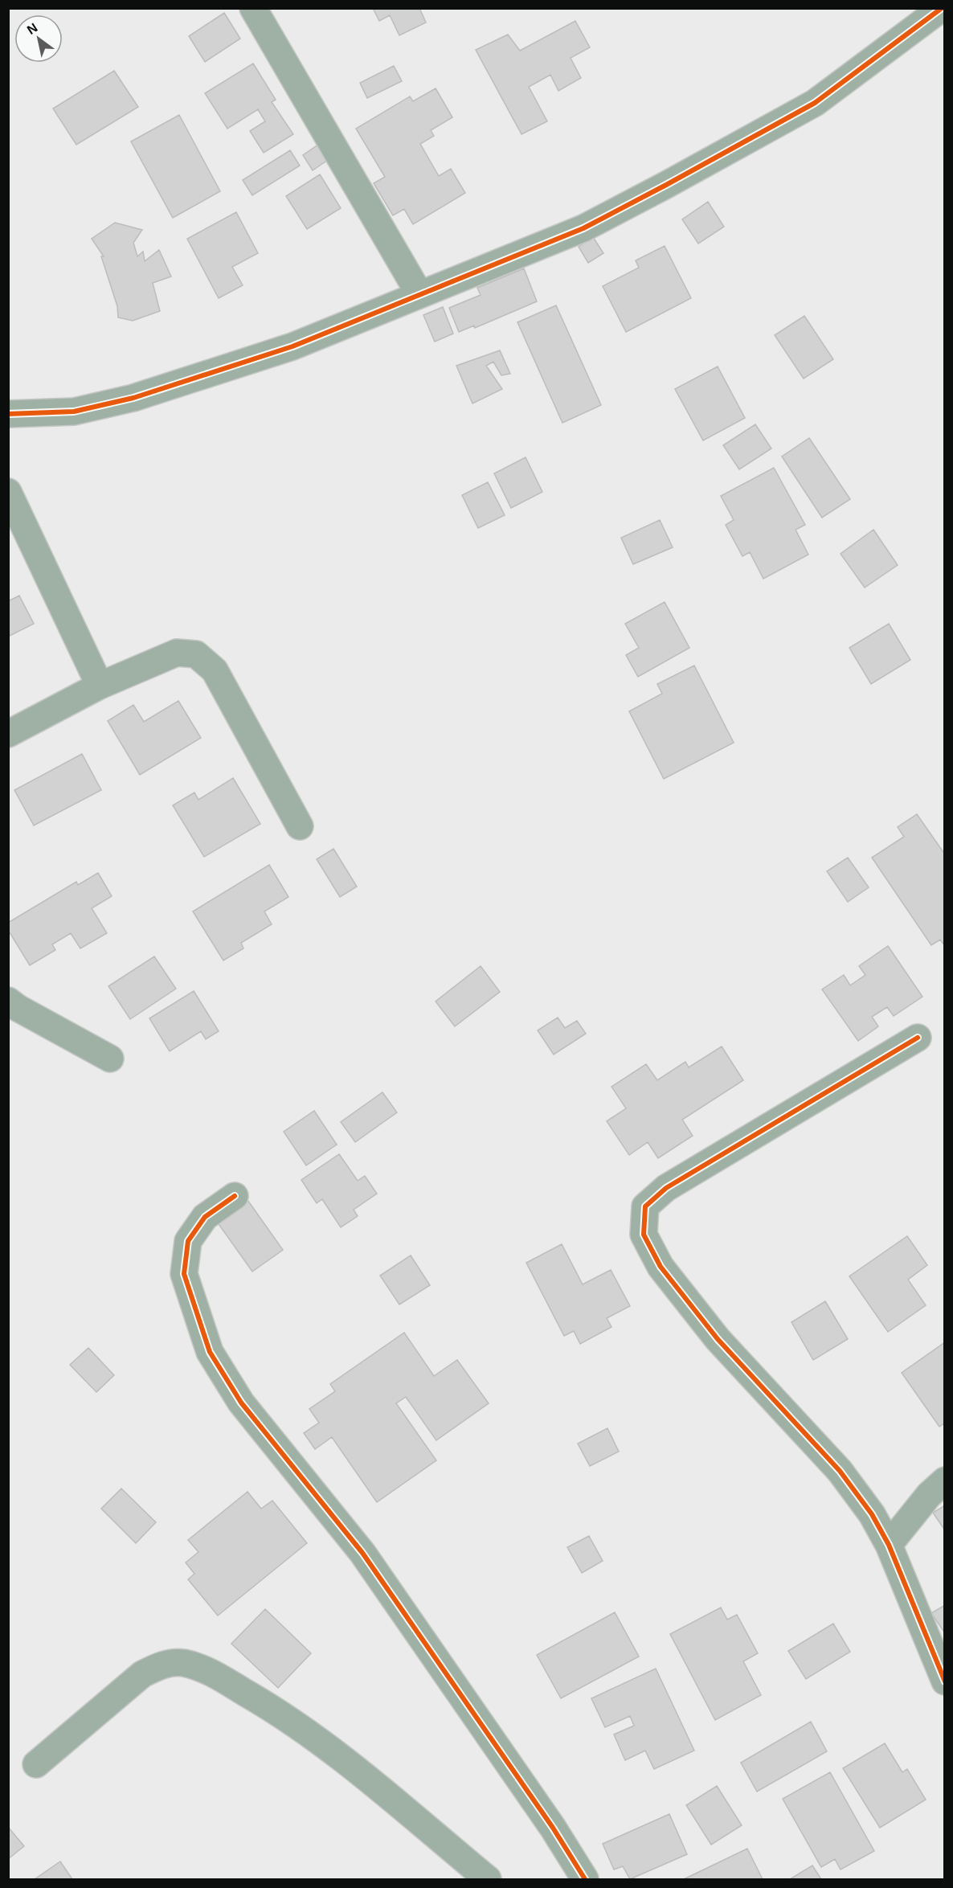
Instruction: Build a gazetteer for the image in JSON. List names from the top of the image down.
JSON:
{
  "north": "top left"
}
